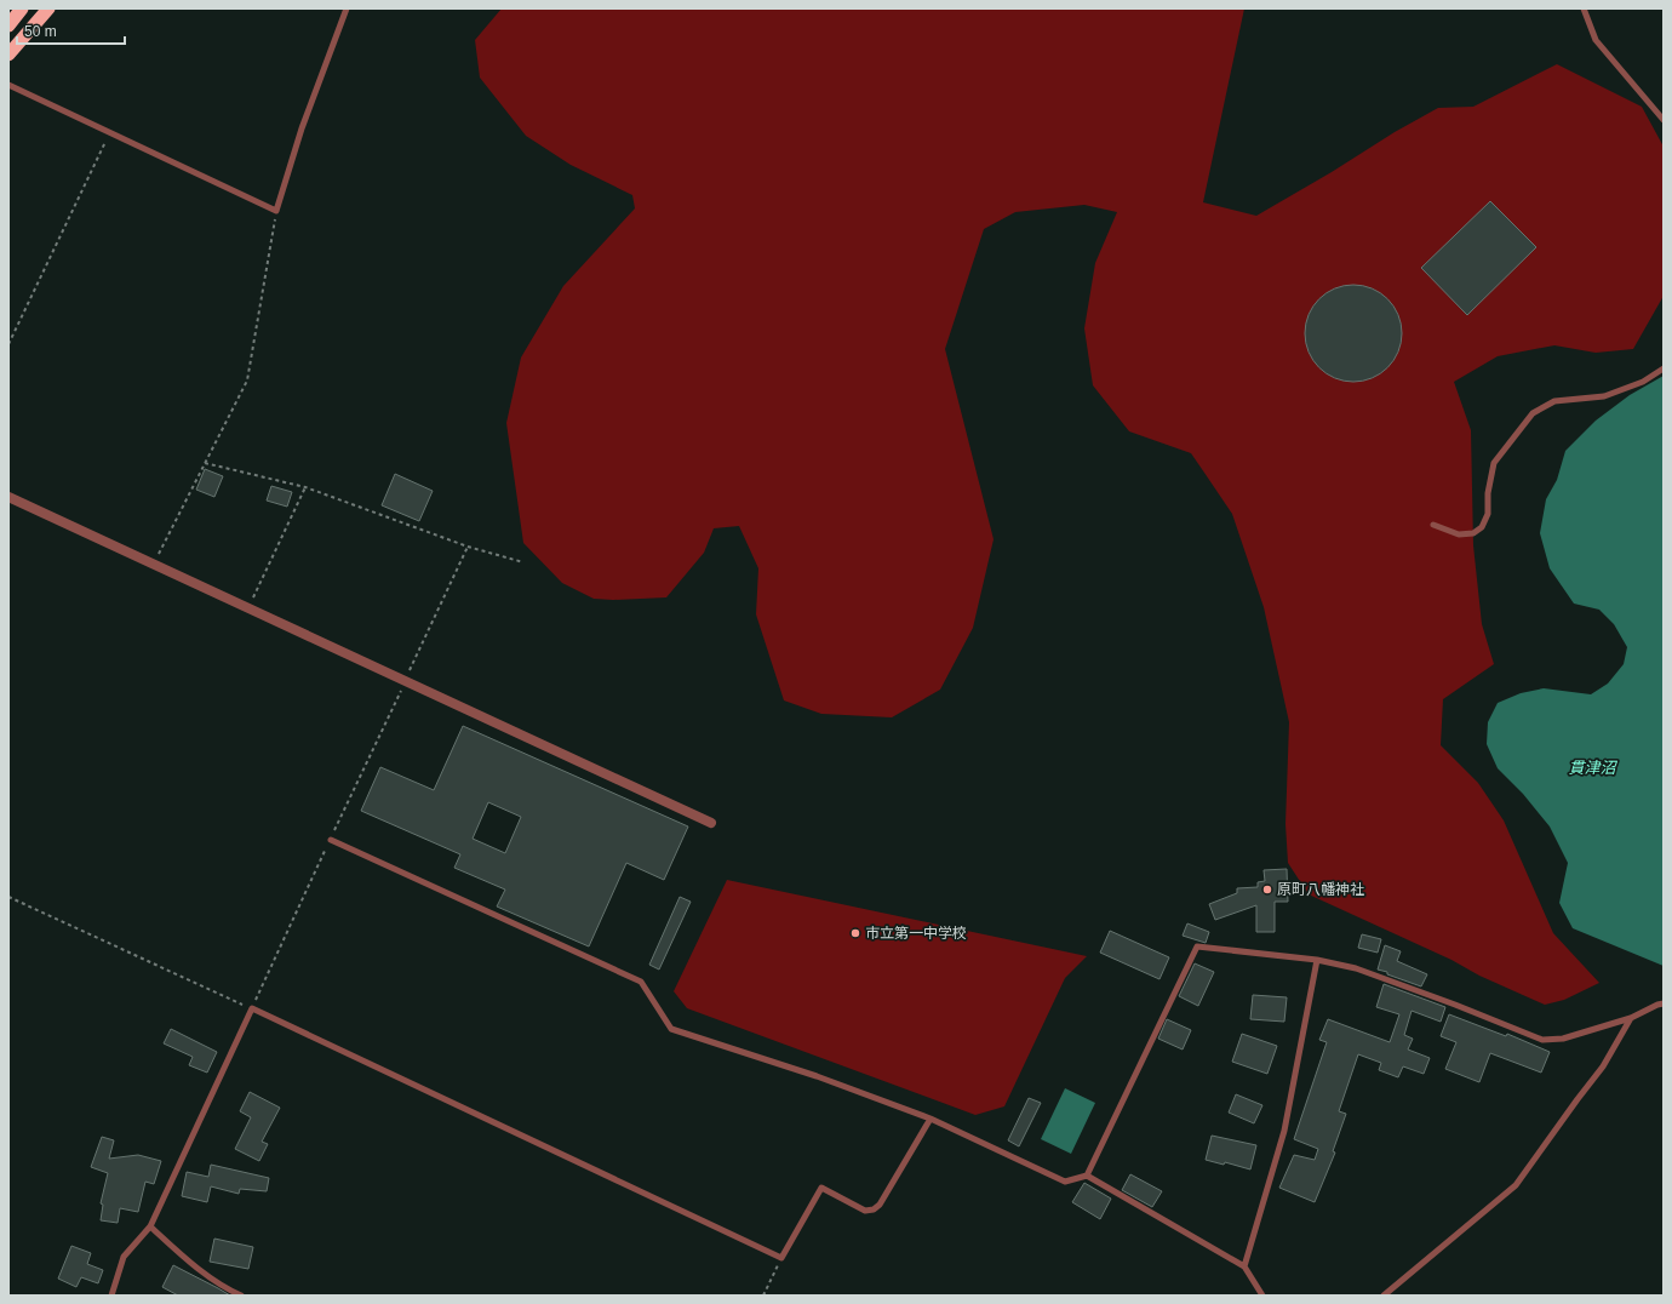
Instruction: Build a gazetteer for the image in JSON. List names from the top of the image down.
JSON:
{
  "water": ["貫津沼"],
  "places": ["原町八幡神社", "市立第一中学校"],
  "scale_bar": "50 m"
}
